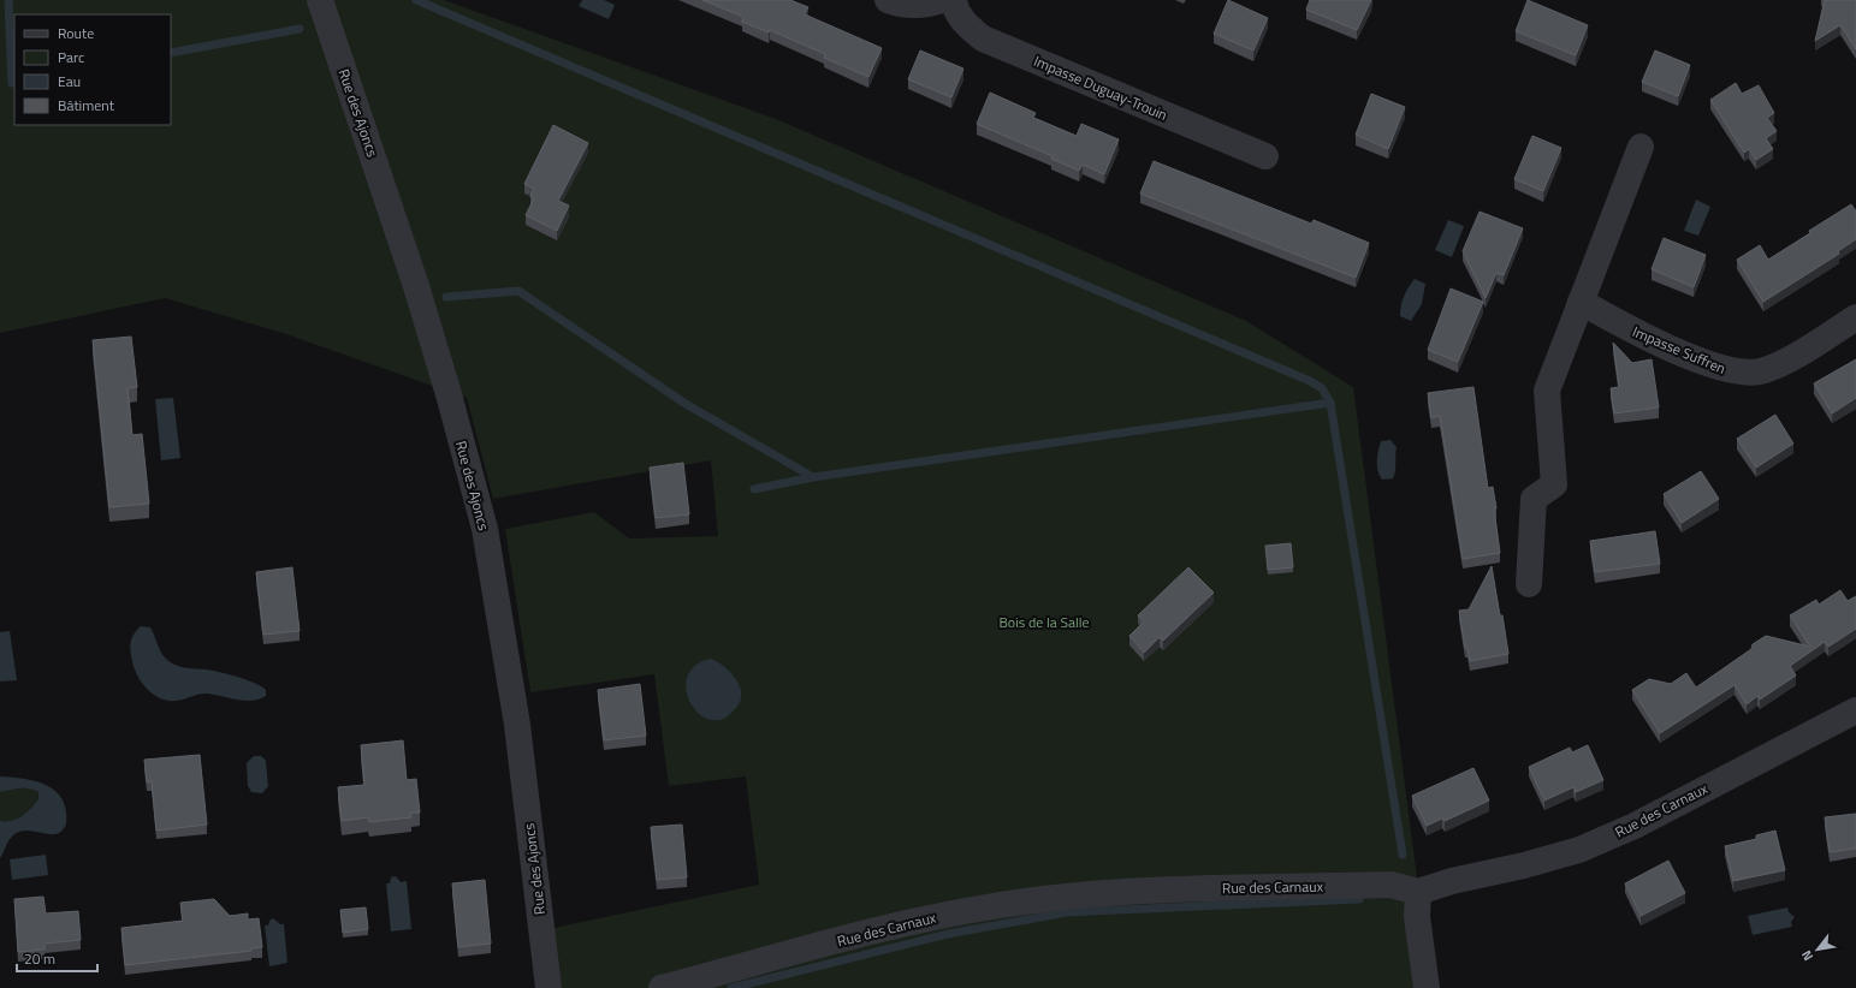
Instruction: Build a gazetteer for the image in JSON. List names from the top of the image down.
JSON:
{
  "streets": {
    "street": [
      "Impasse Duguay-Trouin",
      "Rue des Ajoncs",
      "Impasse Suffren",
      "Rue des Carnaux"
    ]
  },
  "parks": ["Bois de la Salle"],
  "legend": [
    "Route",
    "Parc",
    "Eau",
    "Bâtiment"
  ],
  "scale_bar": "20 m",
  "north": "bottom left"
}
